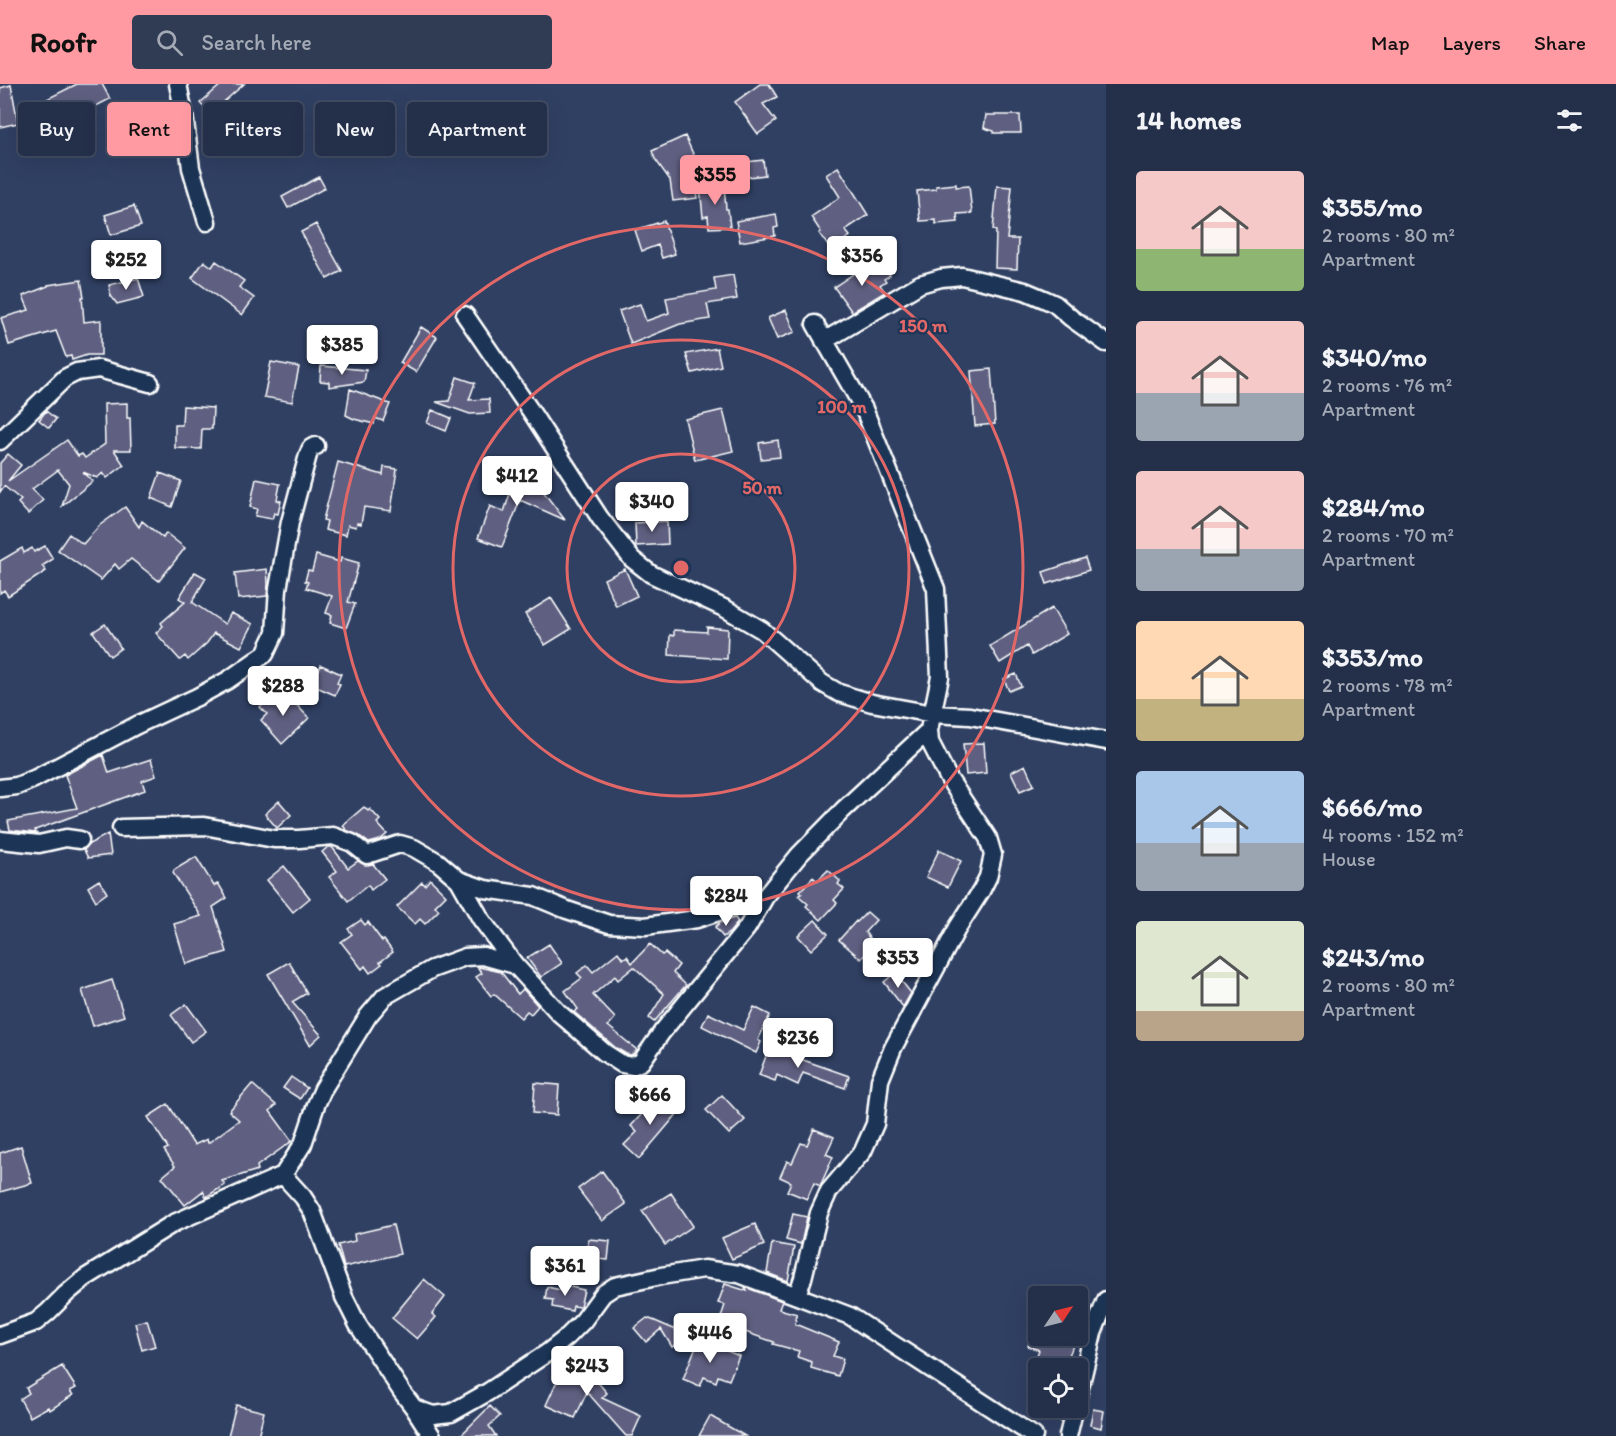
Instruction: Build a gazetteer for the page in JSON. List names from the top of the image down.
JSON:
{
  "north": "top right",
  "page": {
    "header": "Roofr",
    "search": "Search here",
    "nav": ["Map", "Layers", "Share"],
    "heading": "14 homes",
    "chip": [
      "Buy",
      "Rent",
      "Filters",
      "New",
      "Apartment"
    ],
    "price": [
      "$355",
      "$356",
      "$252",
      "$385",
      "$412",
      "$340",
      "$288",
      "$284",
      "$353",
      "$236",
      "$666",
      "$361",
      "$446",
      "$243"
    ],
    "list": [
      {
        "name": "$355/mo",
        "note": "2 rooms · 80 m² · Apartment"
      },
      {
        "name": "$340/mo",
        "note": "2 rooms · 76 m² · Apartment"
      },
      {
        "name": "$284/mo",
        "note": "2 rooms · 70 m² · Apartment"
      },
      {
        "name": "$353/mo",
        "note": "2 rooms · 78 m² · Apartment"
      },
      {
        "name": "$666/mo",
        "note": "4 rooms · 152 m² · House"
      },
      {
        "name": "$243/mo",
        "note": "2 rooms · 80 m² · Apartment"
      }
    ]
  },
  "rings": ["150 m", "100 m", "50 m"]
}
